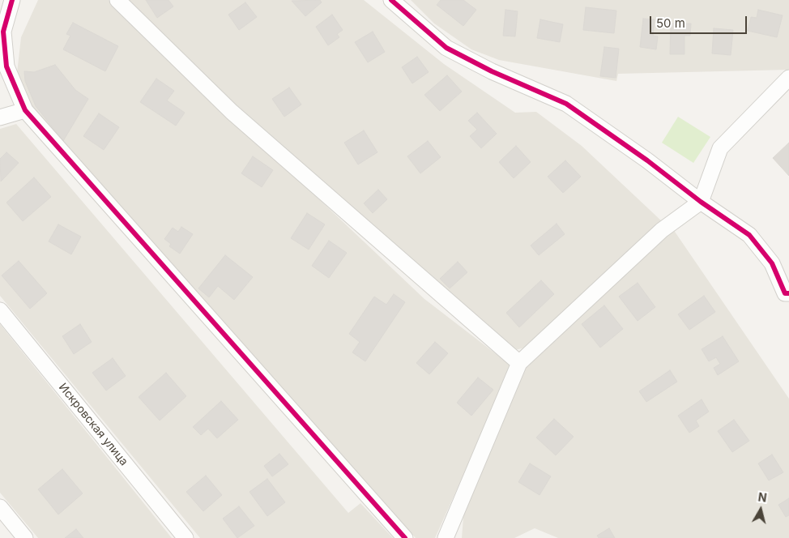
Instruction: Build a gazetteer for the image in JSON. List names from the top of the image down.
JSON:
{
  "streets": {
    "street": ["Искровская улица"]
  },
  "scale_bar": "50 m",
  "north": "top"
}
